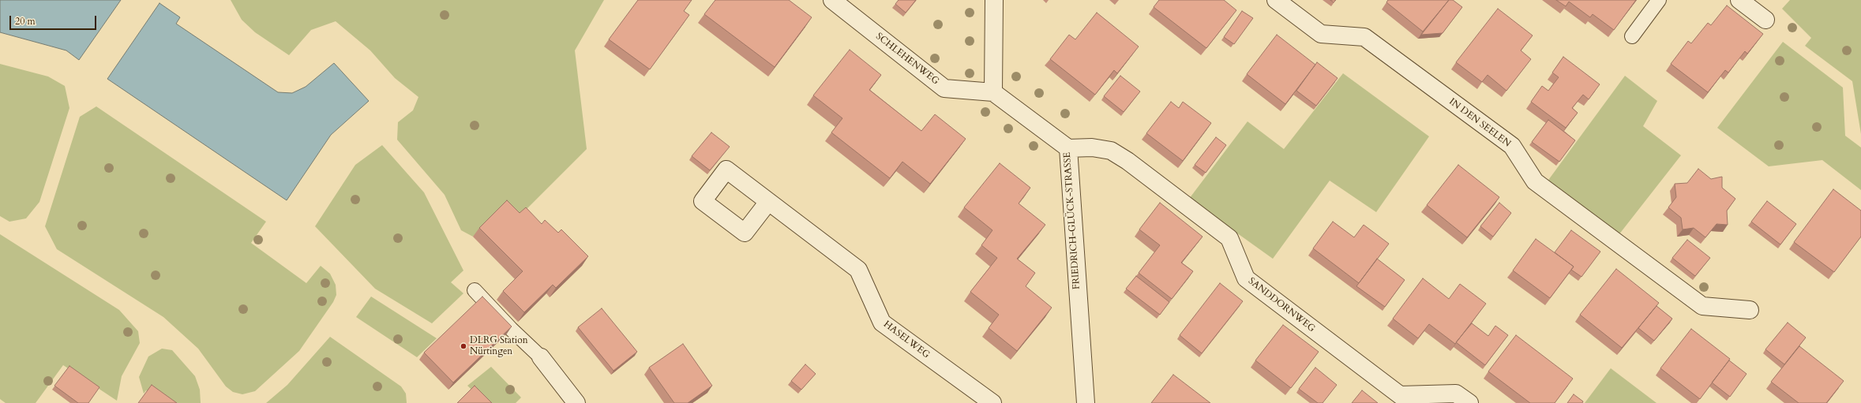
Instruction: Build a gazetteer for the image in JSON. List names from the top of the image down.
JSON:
{
  "streets": {
    "street": [
      "SCHLEHENWEG",
      "IN DEN SEELEN",
      "FRIEDRICH-GLÜCK-STRASSE",
      "SANDDORNWEG",
      "HASELWEG"
    ]
  },
  "crossings": [
    ["SCHLEHENWEG", "FRIEDRICH-GLÜCK-STRASSE"],
    ["FRIEDRICH-GLÜCK-STRASSE", "SANDDORNWEG"]
  ],
  "places": ["DLRG Station Nürtingen"],
  "scale_bar": "20 m"
}
